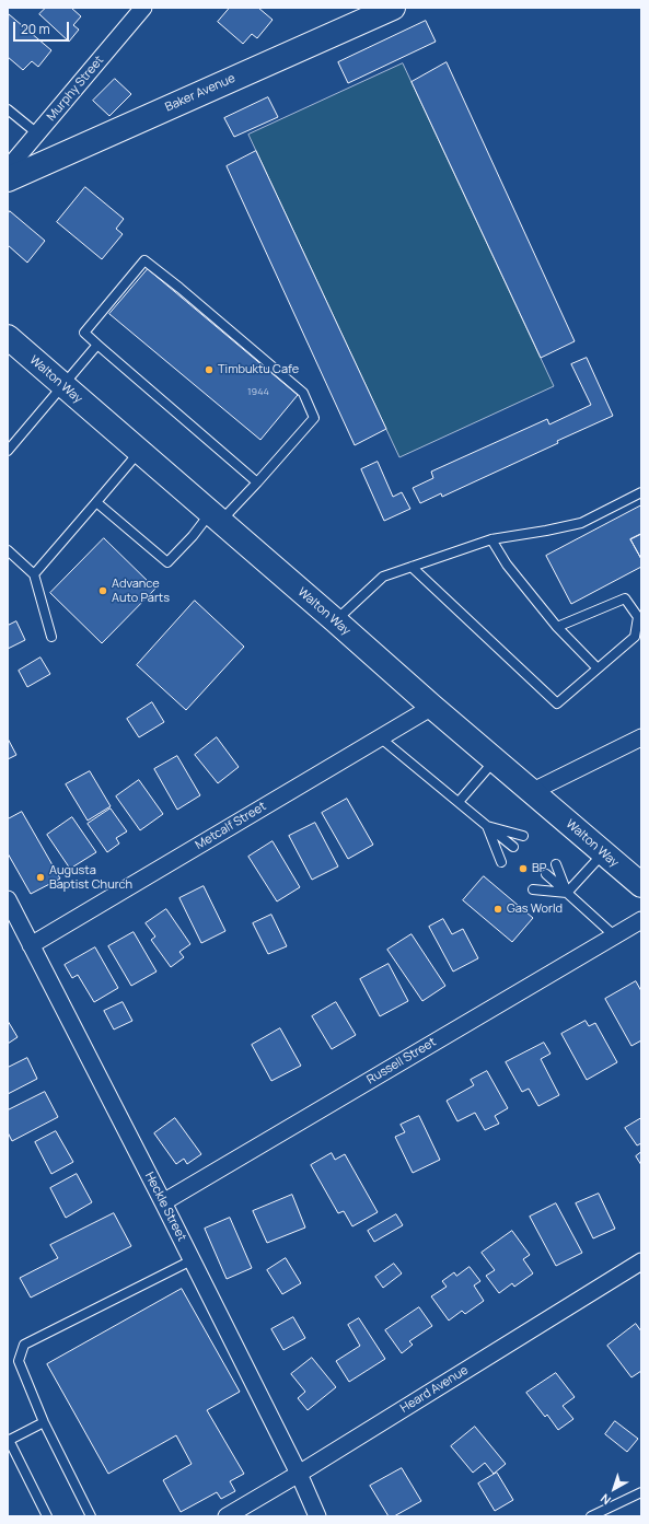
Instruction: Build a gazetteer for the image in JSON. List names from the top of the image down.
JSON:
{
  "streets": {
    "main road": ["Baker Avenue", "Walton Way"],
    "street": [
      "Murphy Street",
      "Metcalf Street",
      "Russell Street",
      "Heckle Street",
      "Heard Avenue"
    ]
  },
  "crossings": [
    ["Walton Way", "Metcalf Street"],
    ["Metcalf Street", "Heckle Street"],
    ["Russell Street", "Heckle Street"],
    ["Heckle Street", "Heard Avenue"]
  ],
  "places": [
    "Timbuktu Cafe",
    "Advance Auto Parts",
    "BP",
    "Augusta Baptist Church",
    "Gas World"
  ],
  "house_numbers": ["1944"],
  "scale_bar": "20 m",
  "north": "bottom left"
}
